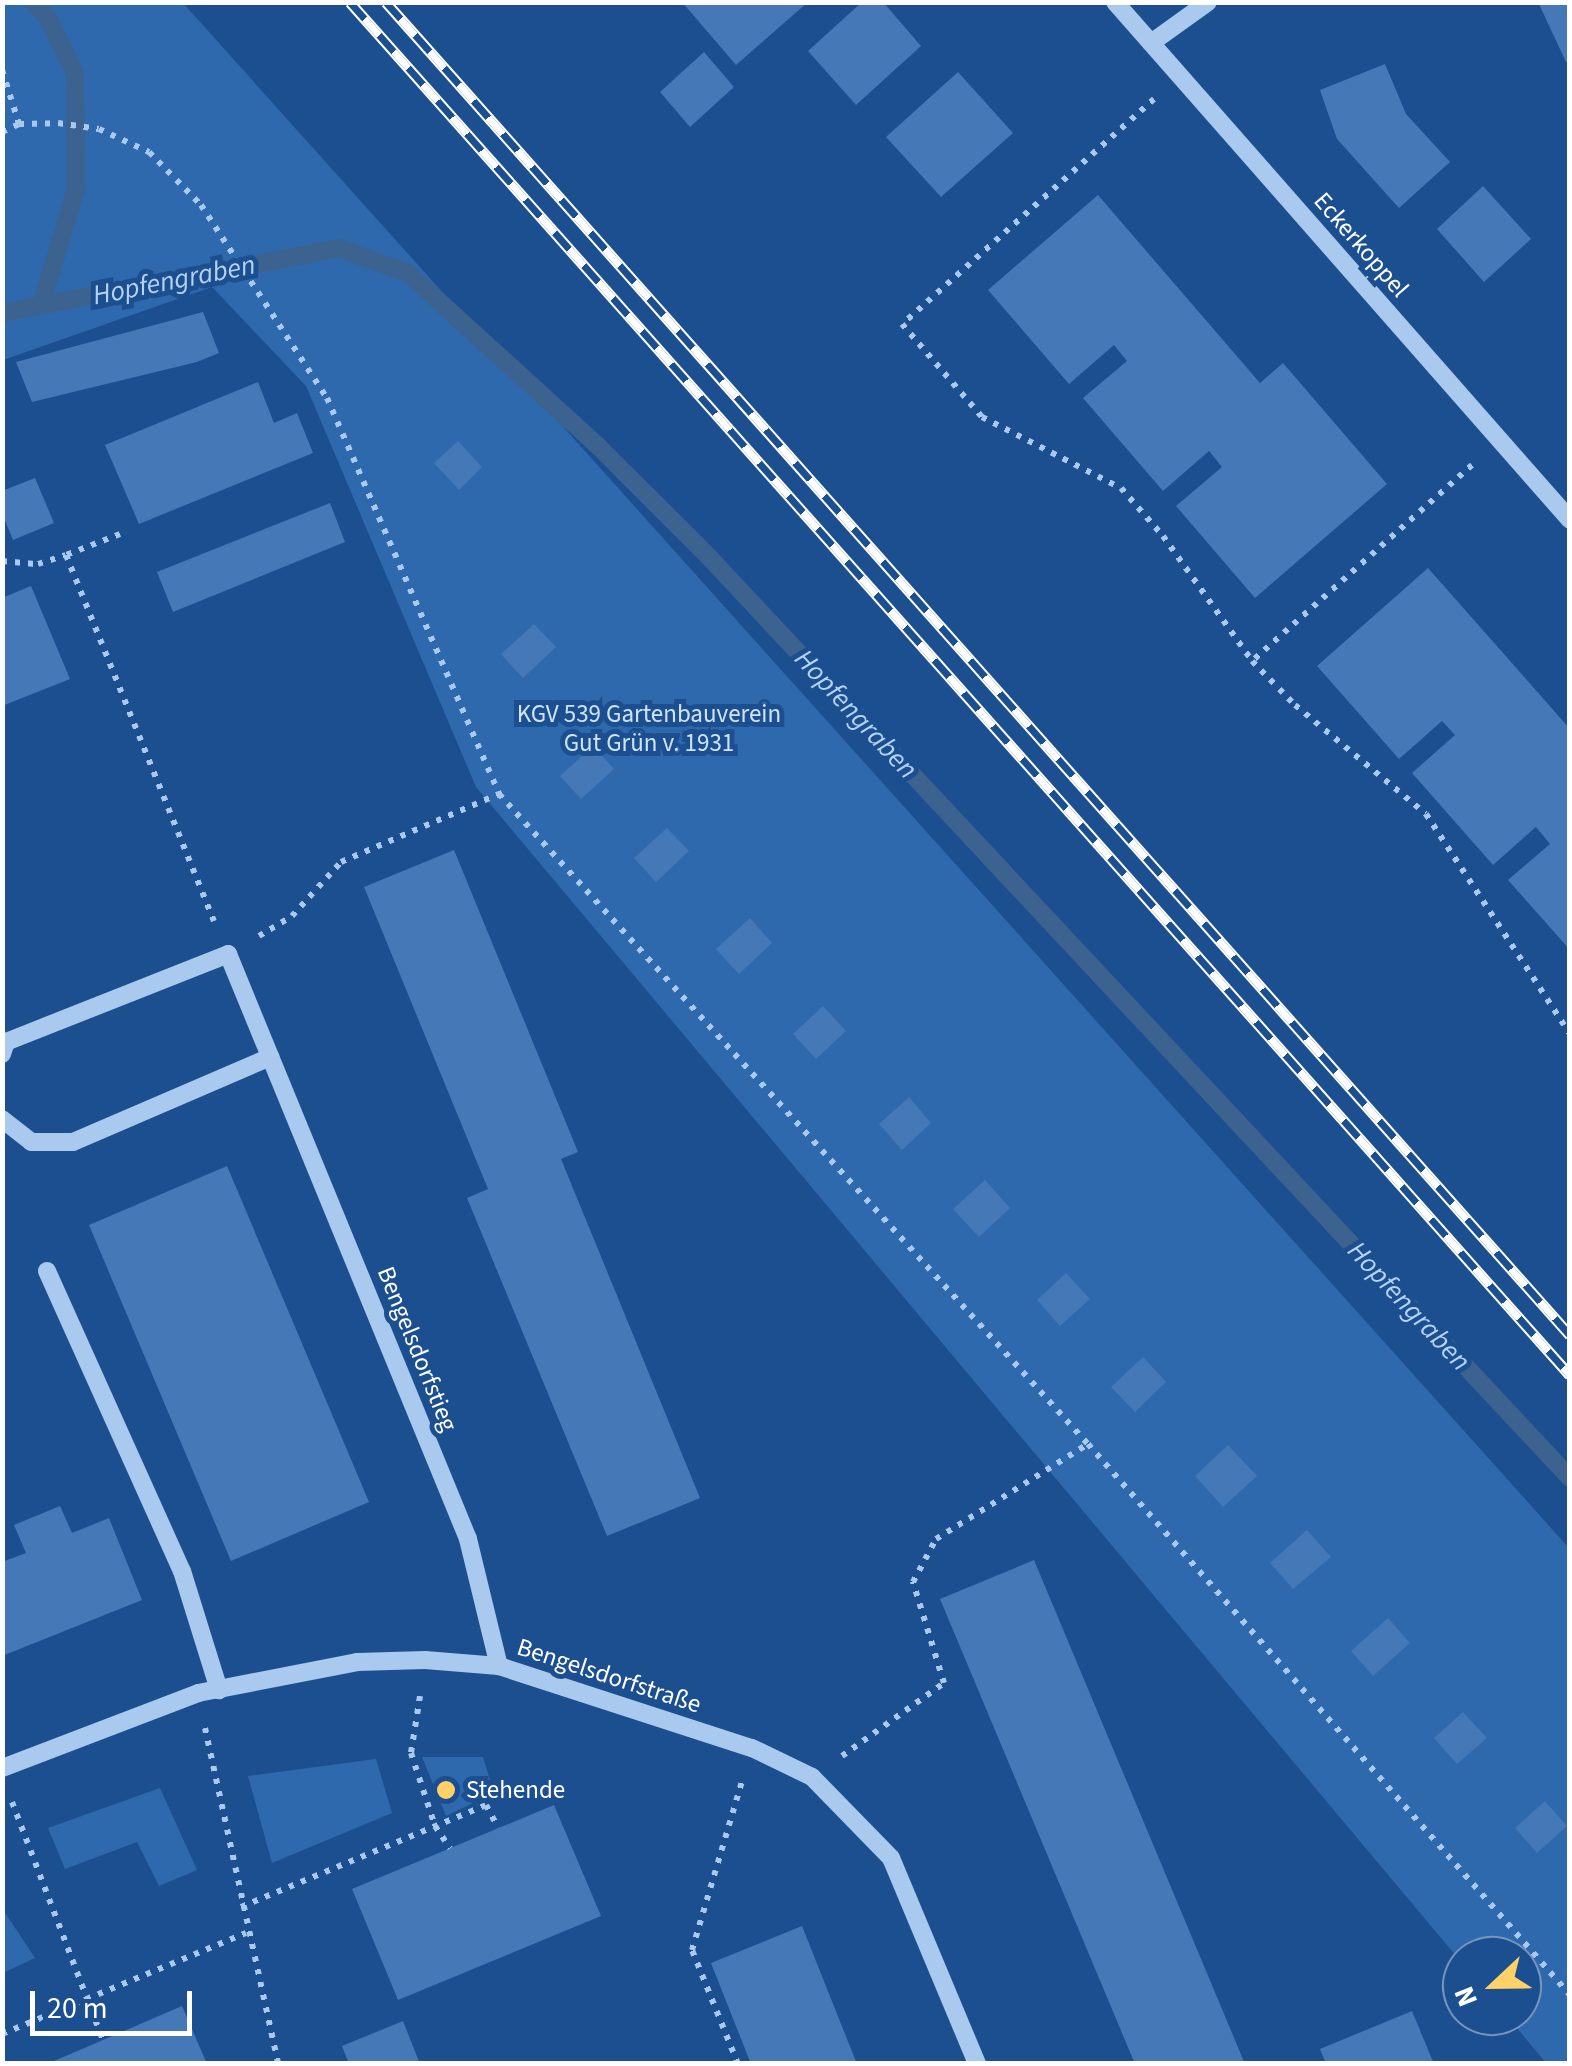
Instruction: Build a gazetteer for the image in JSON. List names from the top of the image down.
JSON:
{
  "streets": {
    "street": ["Eckerkoppel", "Bengelsdorfstieg", "Bengelsdorfstraße"]
  },
  "crossings": [
    ["Bengelsdorfstieg", "Bengelsdorfstraße"]
  ],
  "water": ["Hopfengraben"],
  "parks": ["KGV 539 Gartenbauverein Gut Grün v. 1931"],
  "places": ["Stehende"],
  "scale_bar": "20 m",
  "north": "left"
}
